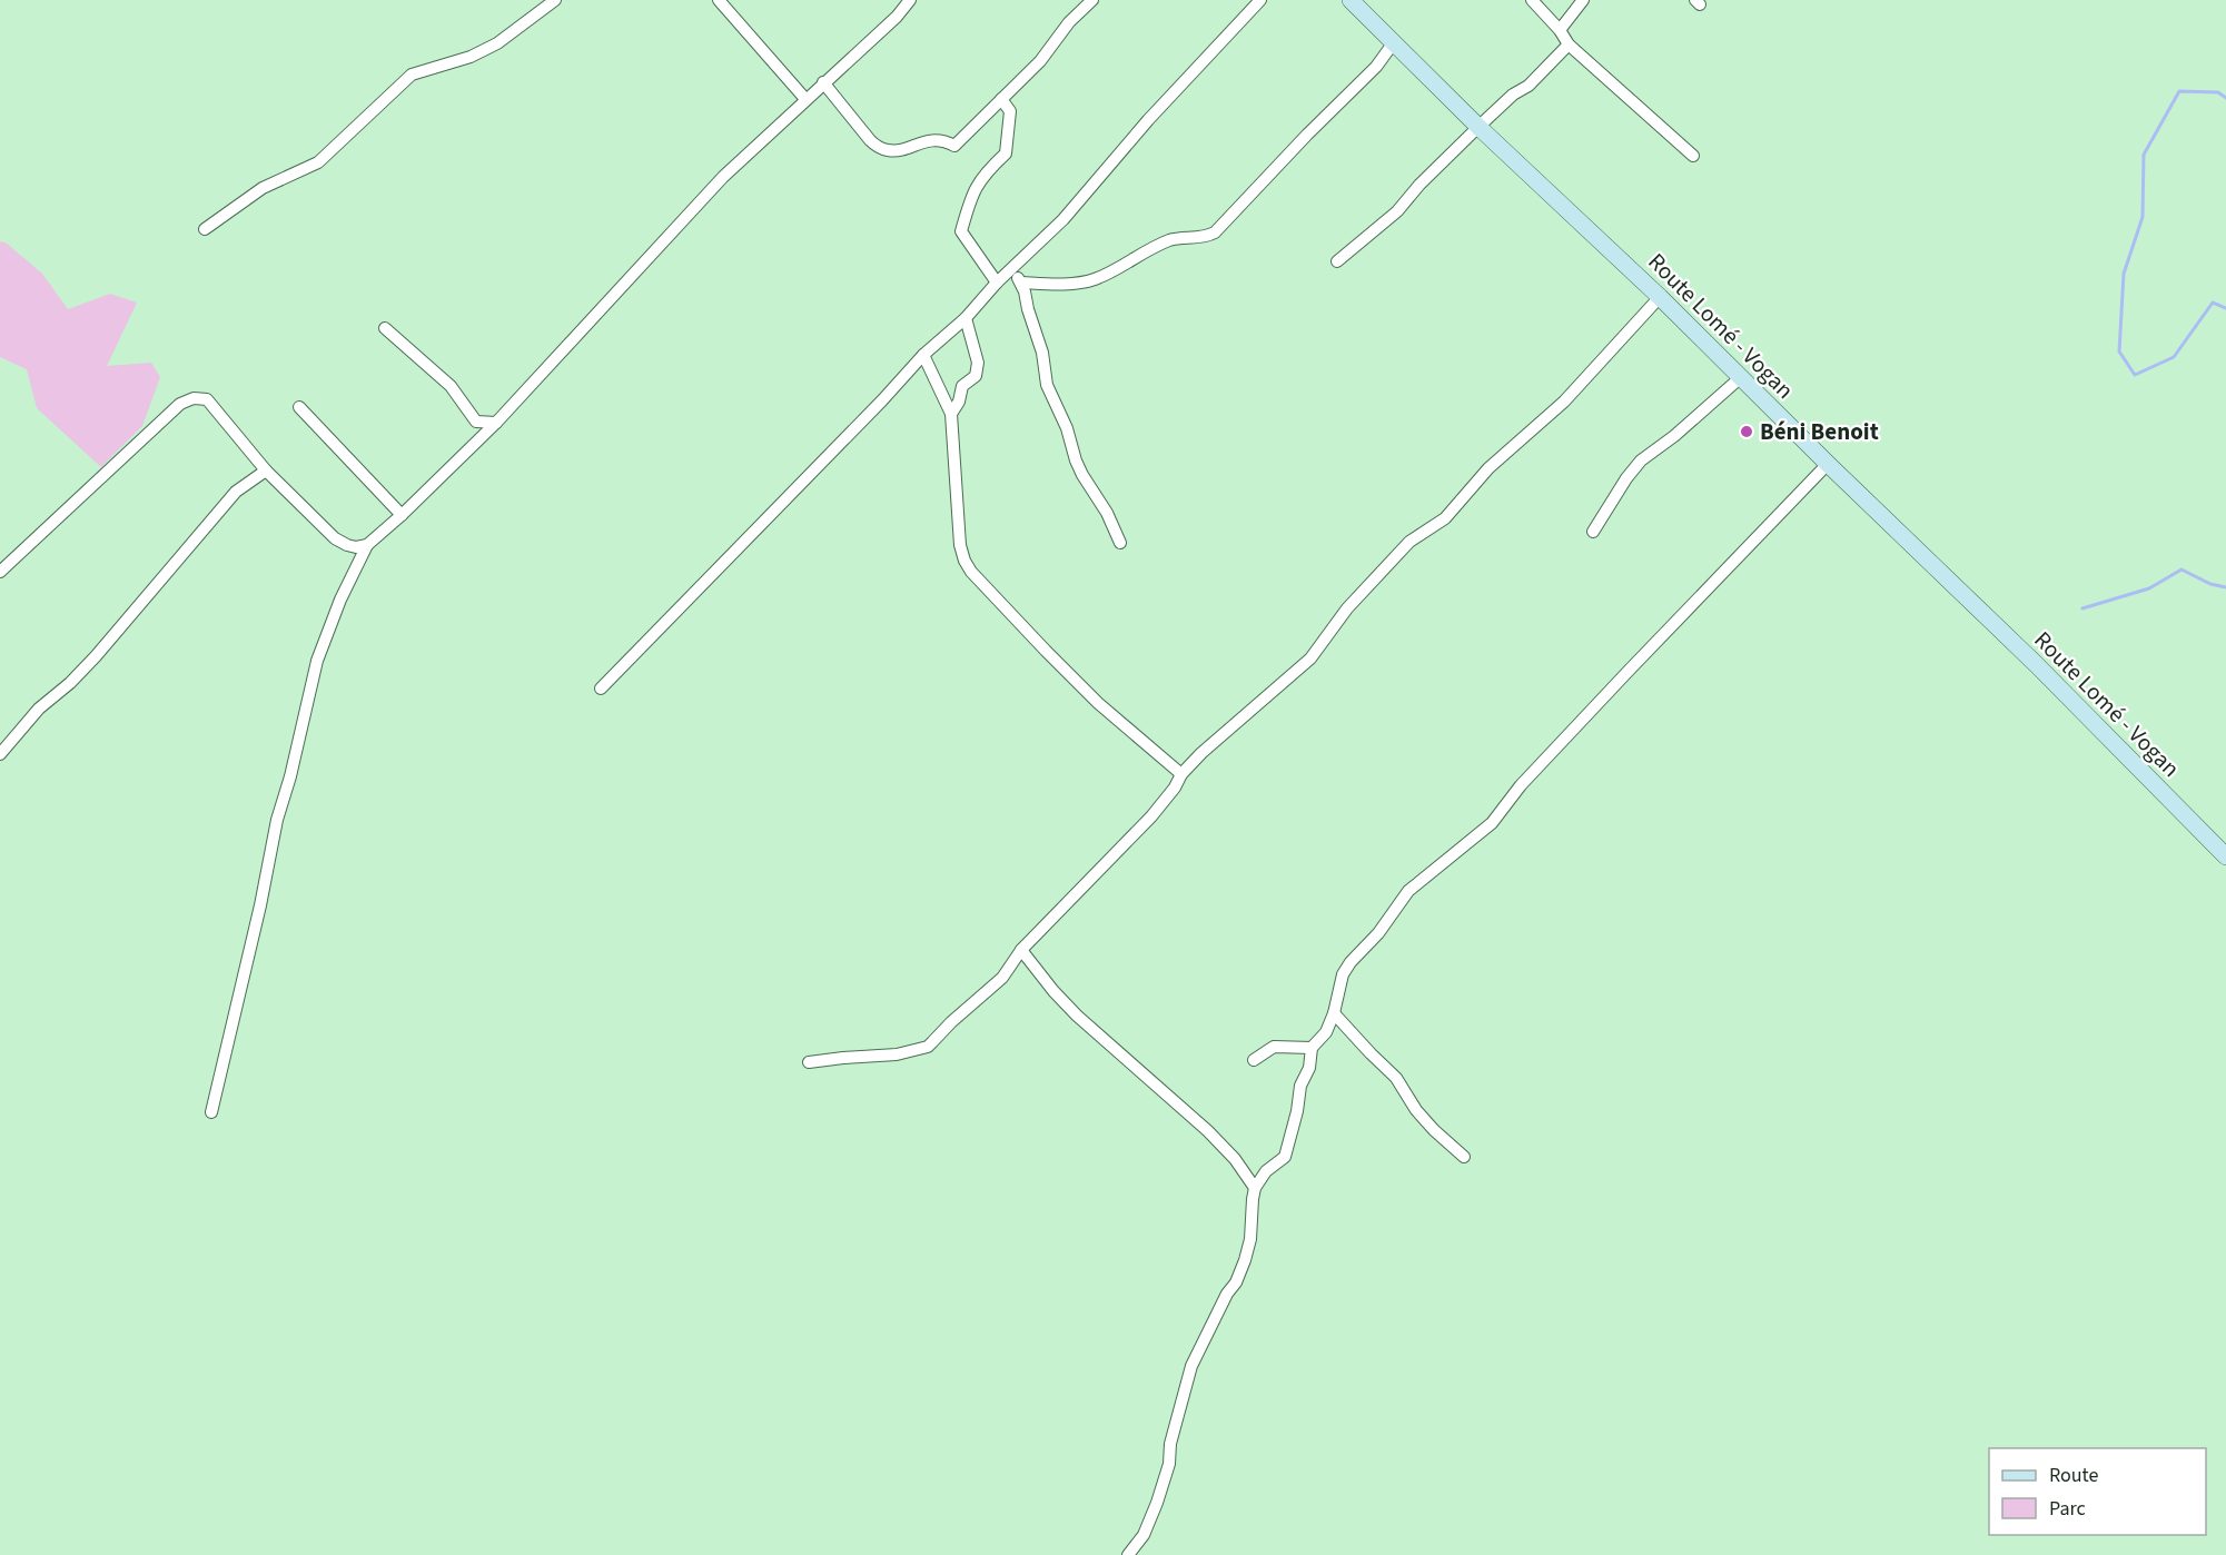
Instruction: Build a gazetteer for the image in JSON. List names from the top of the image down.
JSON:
{
  "streets": {
    "main road": ["Route Lomé - Vogan"]
  },
  "places": ["Béni Benoit"],
  "legend": ["Route", "Parc"]
}
